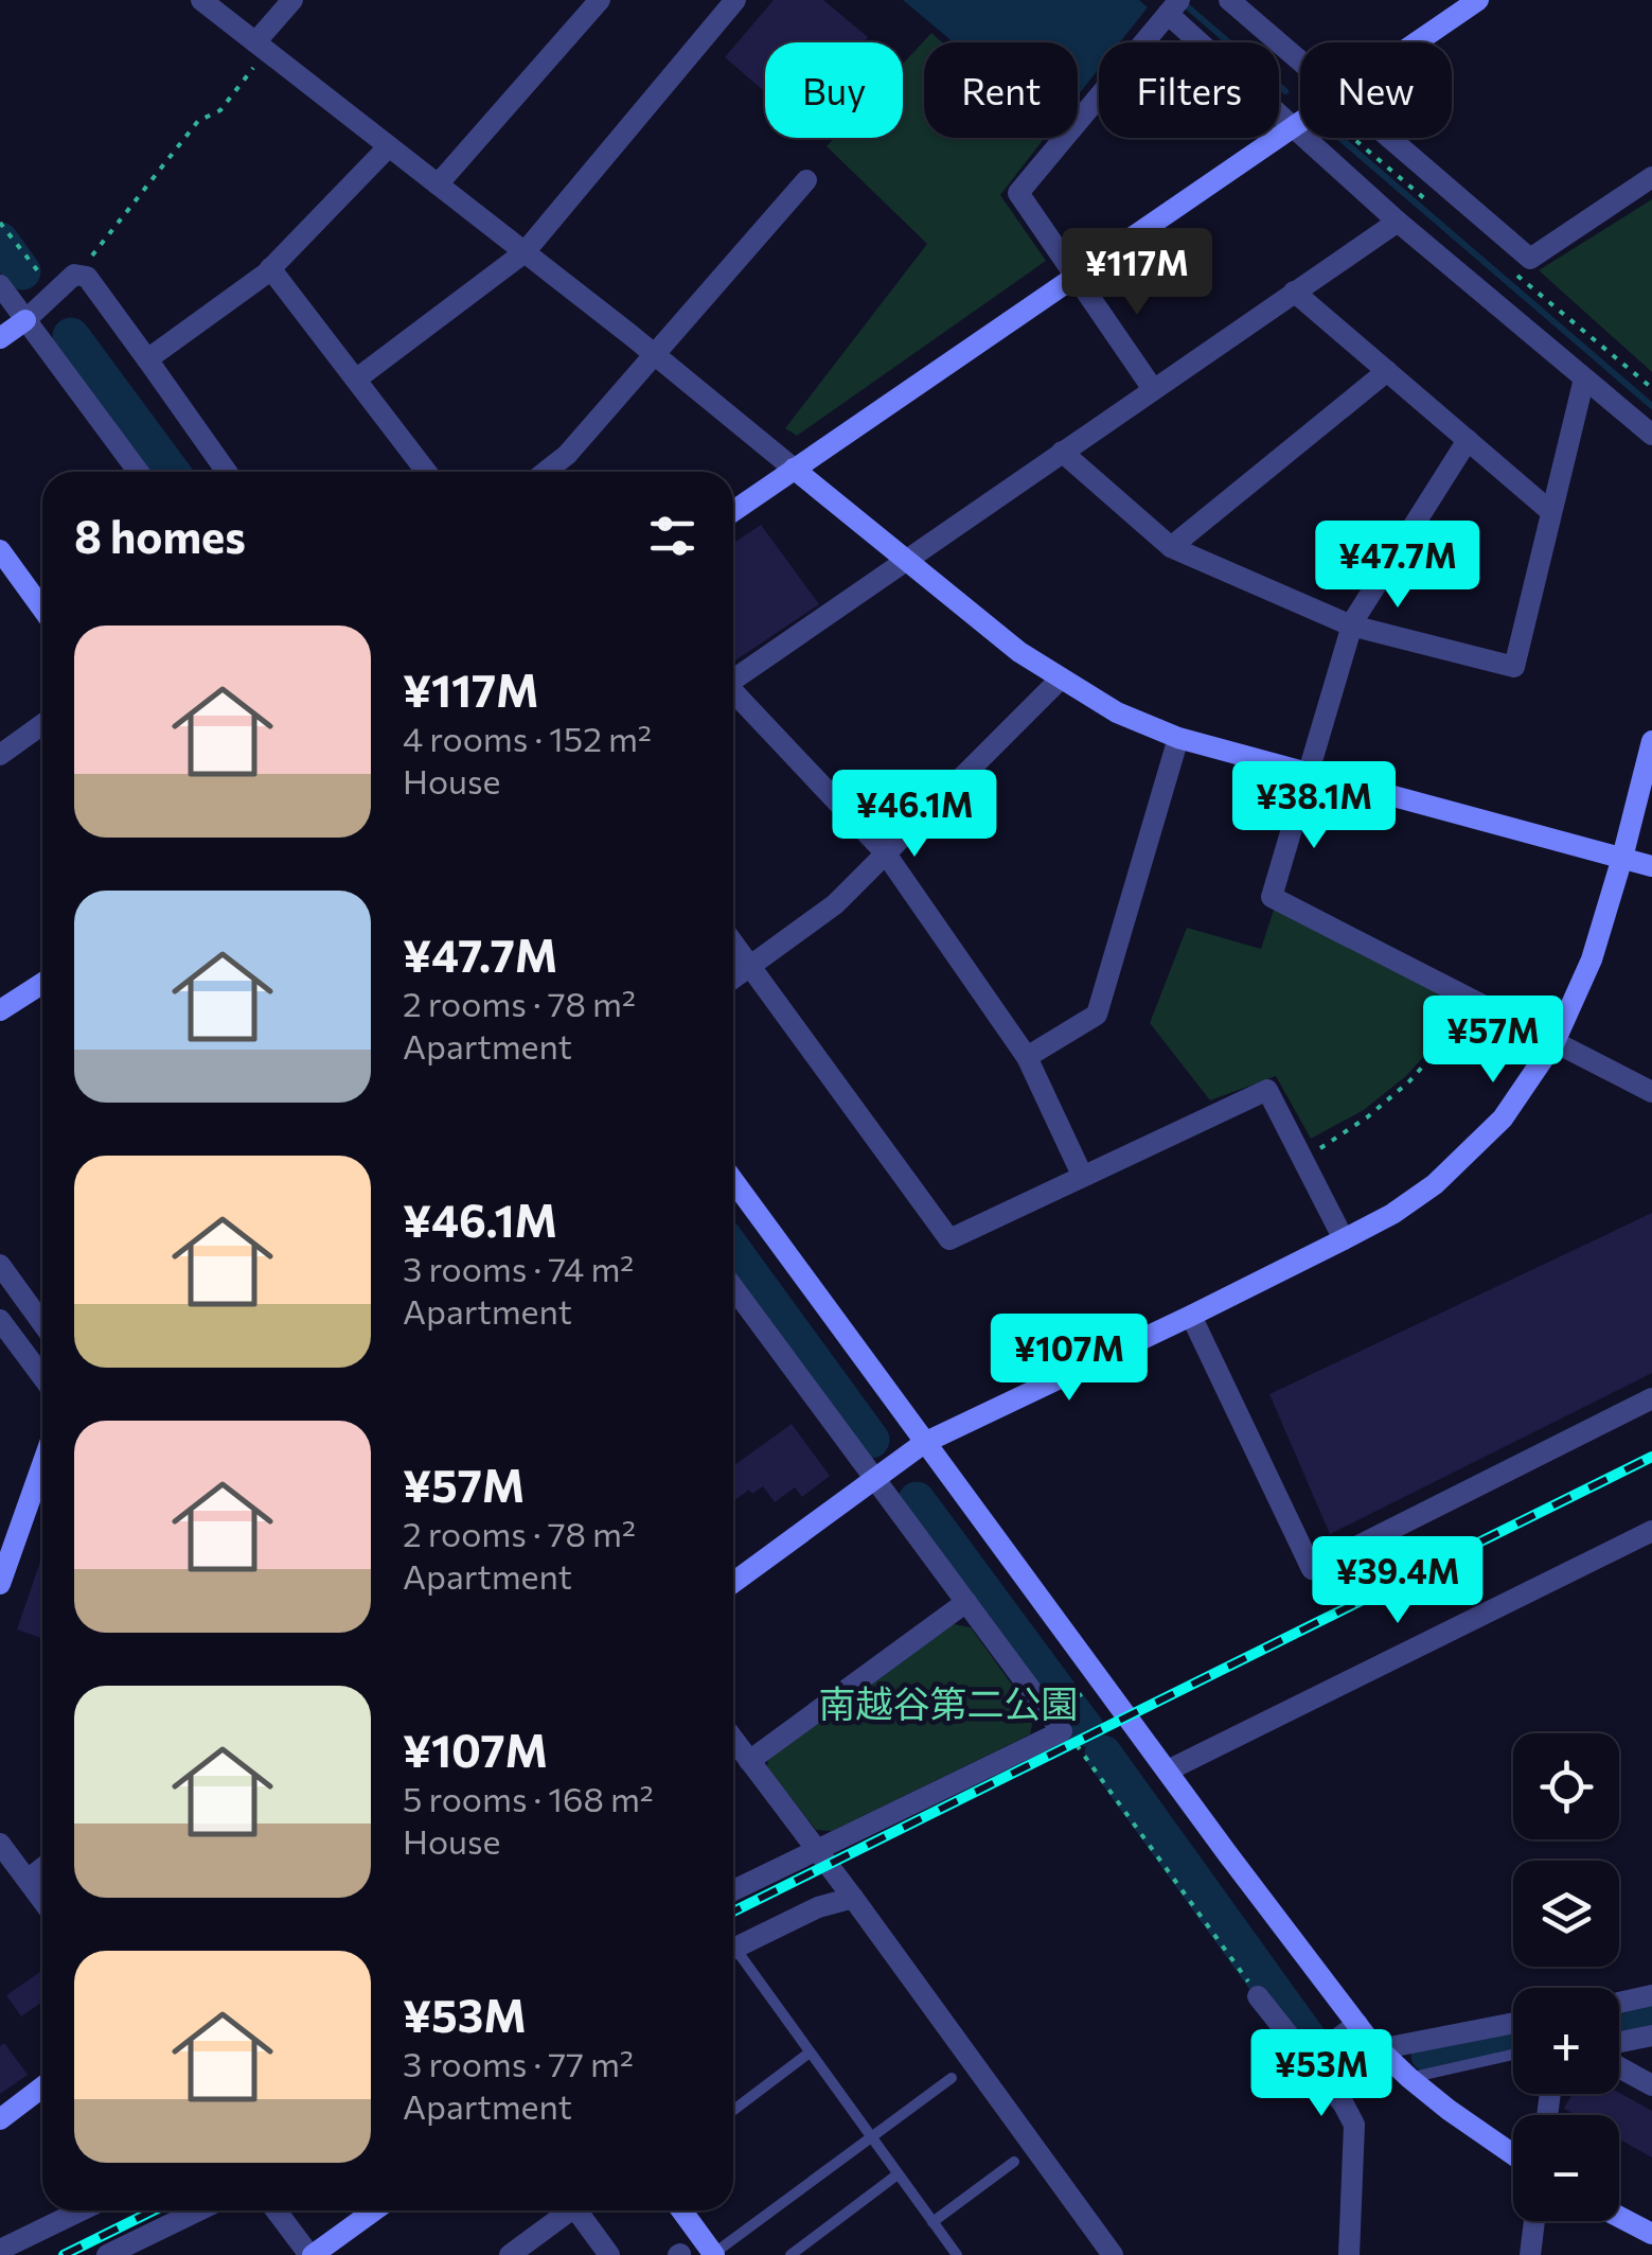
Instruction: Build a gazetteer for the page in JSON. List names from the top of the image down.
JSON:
{
  "parks": ["南越谷第二公園"],
  "page": {
    "chip": [
      "Buy",
      "Rent",
      "Filters",
      "New"
    ],
    "price": [
      "¥117M",
      "¥47.7M",
      "¥38.1M",
      "¥46.1M",
      "¥57M",
      "¥107M",
      "¥39.4M",
      "¥53M"
    ],
    "heading": "8 homes",
    "list": [
      {
        "name": "¥117M",
        "note": "4 rooms · 152 m² · House"
      },
      {
        "name": "¥47.7M",
        "note": "2 rooms · 78 m² · Apartment"
      },
      {
        "name": "¥46.1M",
        "note": "3 rooms · 74 m² · Apartment"
      },
      {
        "name": "¥57M",
        "note": "2 rooms · 78 m² · Apartment"
      },
      {
        "name": "¥107M",
        "note": "5 rooms · 168 m² · House"
      },
      {
        "name": "¥53M",
        "note": "3 rooms · 77 m² · Apartment"
      }
    ],
    "map_buttons": ["+", "−"]
  }
}
